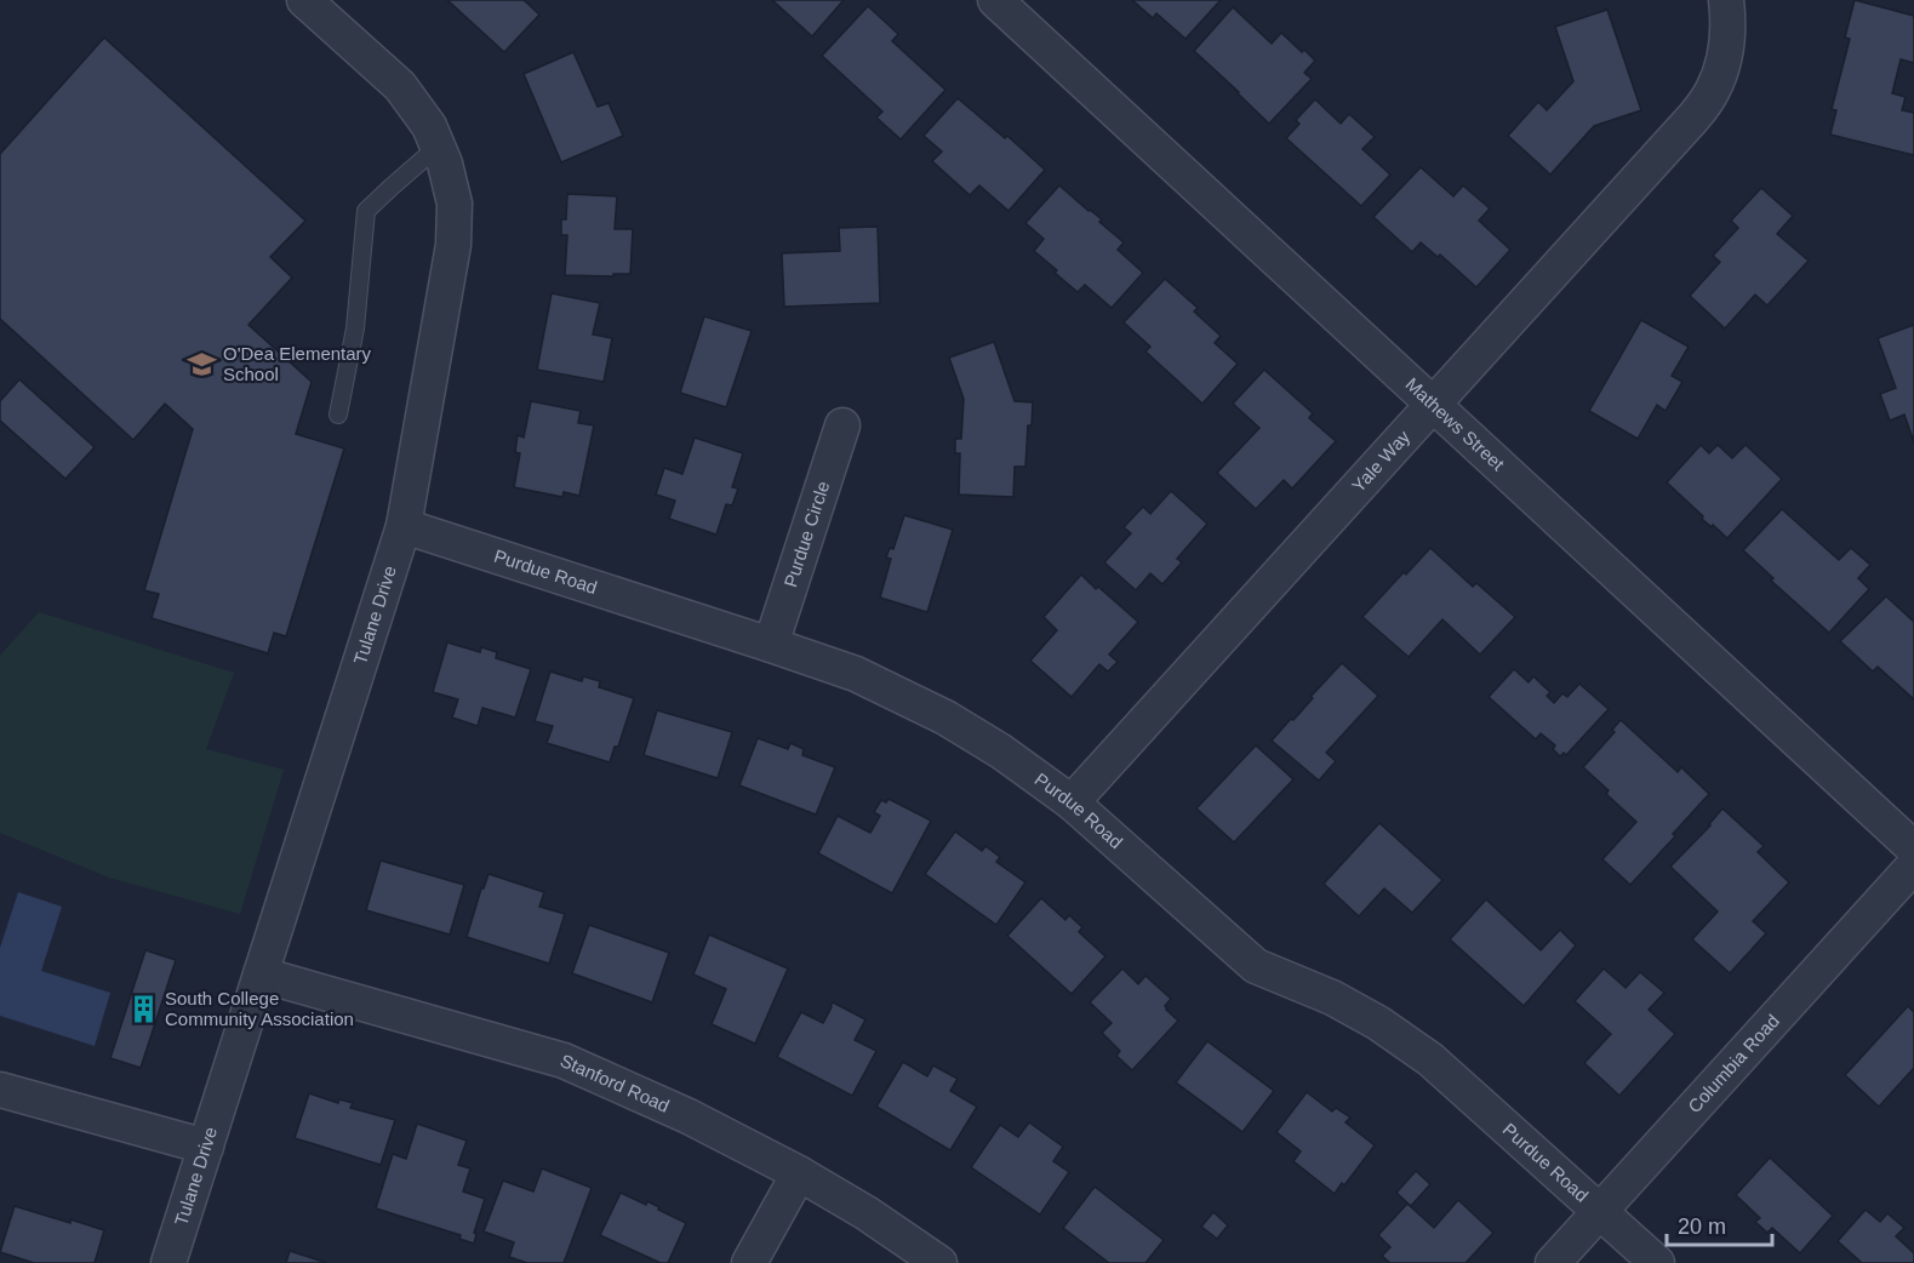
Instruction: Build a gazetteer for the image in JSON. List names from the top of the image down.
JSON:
{
  "streets": {
    "street": [
      "Mathews Street",
      "Yale Way",
      "Purdue Circle",
      "Purdue Road",
      "Tulane Drive",
      "Columbia Road",
      "Stanford Road"
    ]
  },
  "crossings": [
    ["Mathews Street", "Yale Way"],
    ["Yale Way", "Purdue Road"],
    ["Purdue Circle", "Purdue Road"],
    ["Purdue Road", "Tulane Drive"],
    ["Purdue Road", "Columbia Road"],
    ["Tulane Drive", "Stanford Road"]
  ],
  "places": {
    "school or university": ["O'Dea Elementary School"],
    "building": ["South College Community Association"]
  },
  "scale_bar": "20 m"
}
